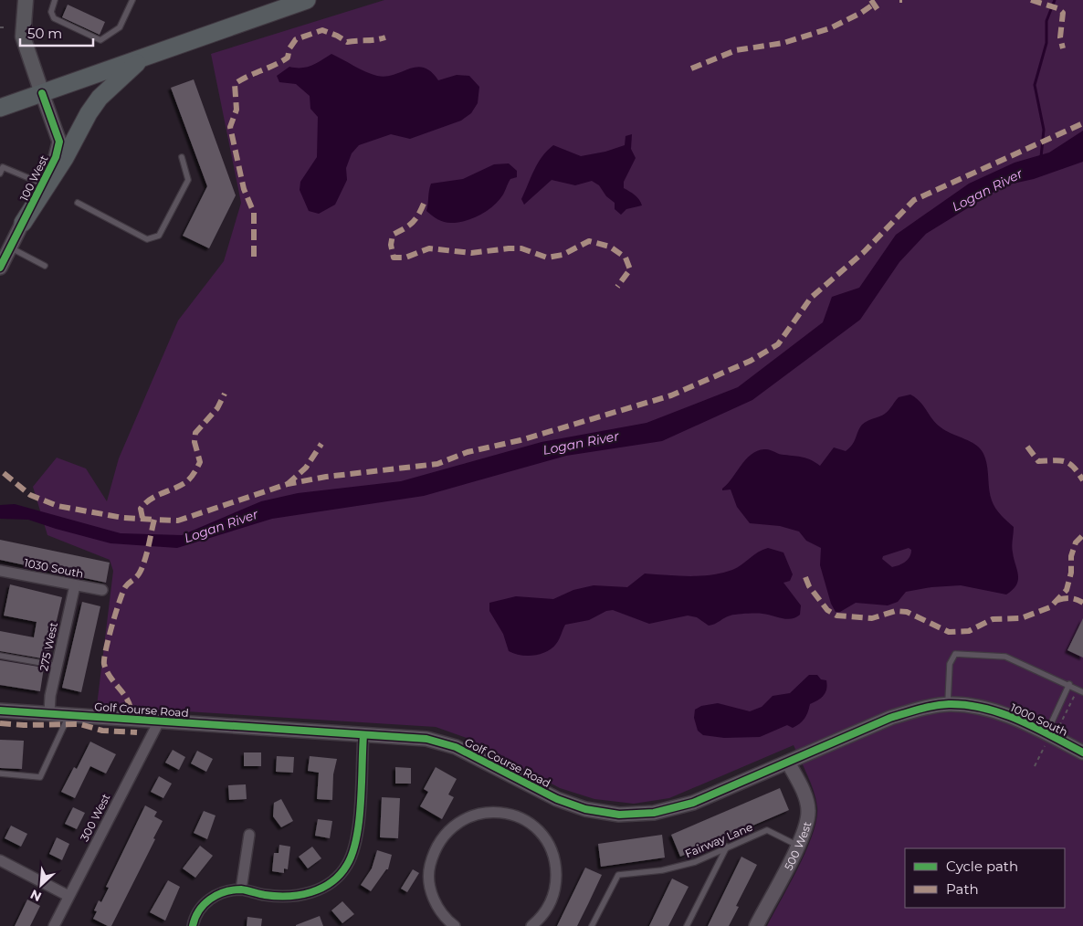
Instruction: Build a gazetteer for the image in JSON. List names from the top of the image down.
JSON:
{
  "streets": {
    "main road": ["100 West"],
    "street": [
      "1030 South",
      "275 West",
      "Golf Course Road",
      "1000 South",
      "300 West",
      "500 West"
    ],
    "lane": ["Fairway Lane"]
  },
  "crossings": [
    ["1030 South", "275 West"],
    ["275 West", "Golf Course Road"],
    ["Golf Course Road", "1000 South"],
    ["Golf Course Road", "300 West"],
    ["Golf Course Road", "500 West"],
    ["Fairway Lane", "500 West"]
  ],
  "water": ["Logan River"],
  "legend": ["Cycle path", "Path"],
  "scale_bar": "50 m",
  "north": "bottom left"
}
